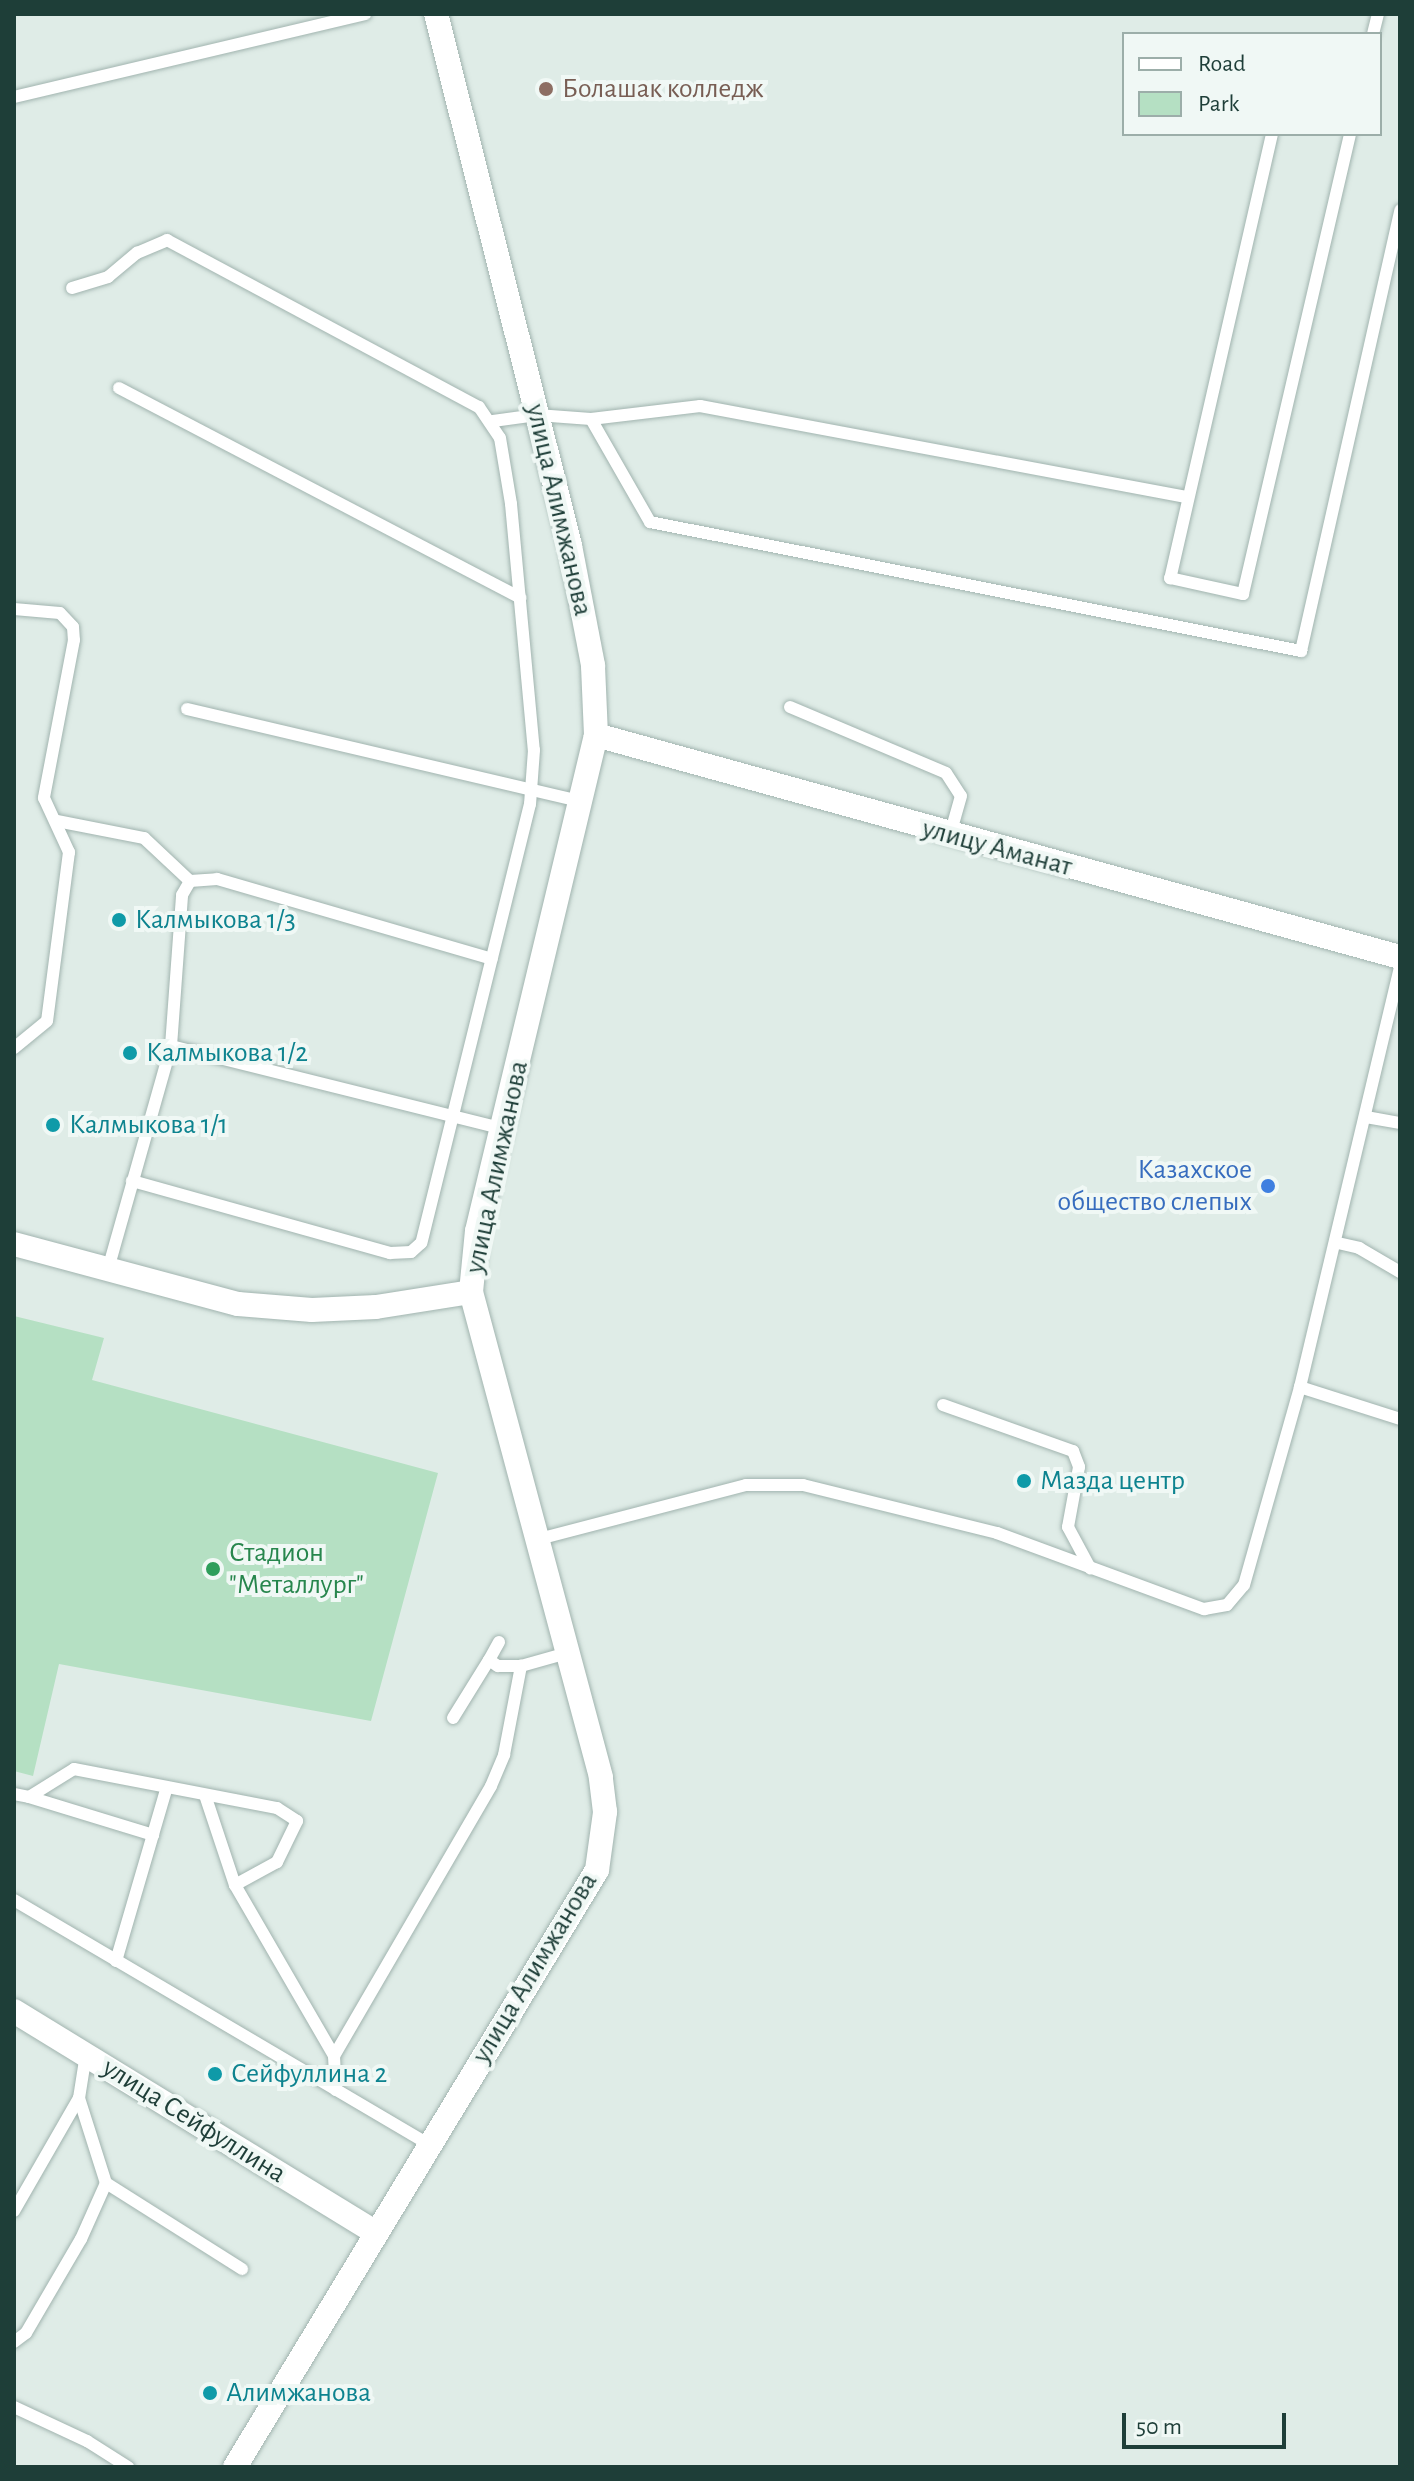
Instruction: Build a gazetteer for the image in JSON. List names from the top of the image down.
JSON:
{
  "streets": {
    "street": ["улица Алимжанова", "улицу Аманат", "улица Сейфуллина"]
  },
  "crossings": [
    ["улица Алимжанова", "улицу Аманат"],
    ["улица Алимжанова", "улица Сейфуллина"]
  ],
  "places": [
    "Болашак колледж",
    "Калмыкова 1/3",
    "Калмыкова 1/2",
    "Калмыкова 1/1",
    "Казахское общество слепых",
    "Мазда центр",
    "Стадион \"Металлург\"",
    "Сейфуллина 2",
    "Алимжанова"
  ],
  "legend": ["Road", "Park"],
  "scale_bar": "50 m"
}
